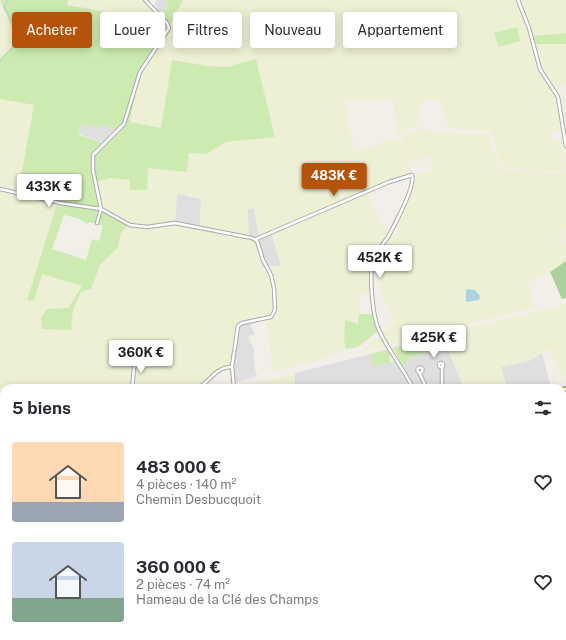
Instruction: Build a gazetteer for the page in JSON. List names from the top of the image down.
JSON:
{
  "page": {
    "chip": [
      "Acheter",
      "Louer",
      "Filtres",
      "Nouveau",
      "Appartement"
    ],
    "price": [
      "483K €",
      "433K €",
      "452K €",
      "425K €",
      "360K €"
    ],
    "heading": "5 biens",
    "list": [
      {
        "name": "483 000 €",
        "note": "4 pièces · 140 m² · Chemin Desbucquoit"
      },
      {
        "name": "360 000 €",
        "note": "2 pièces · 74 m² · Hameau de la Clé des Champs"
      }
    ]
  }
}
